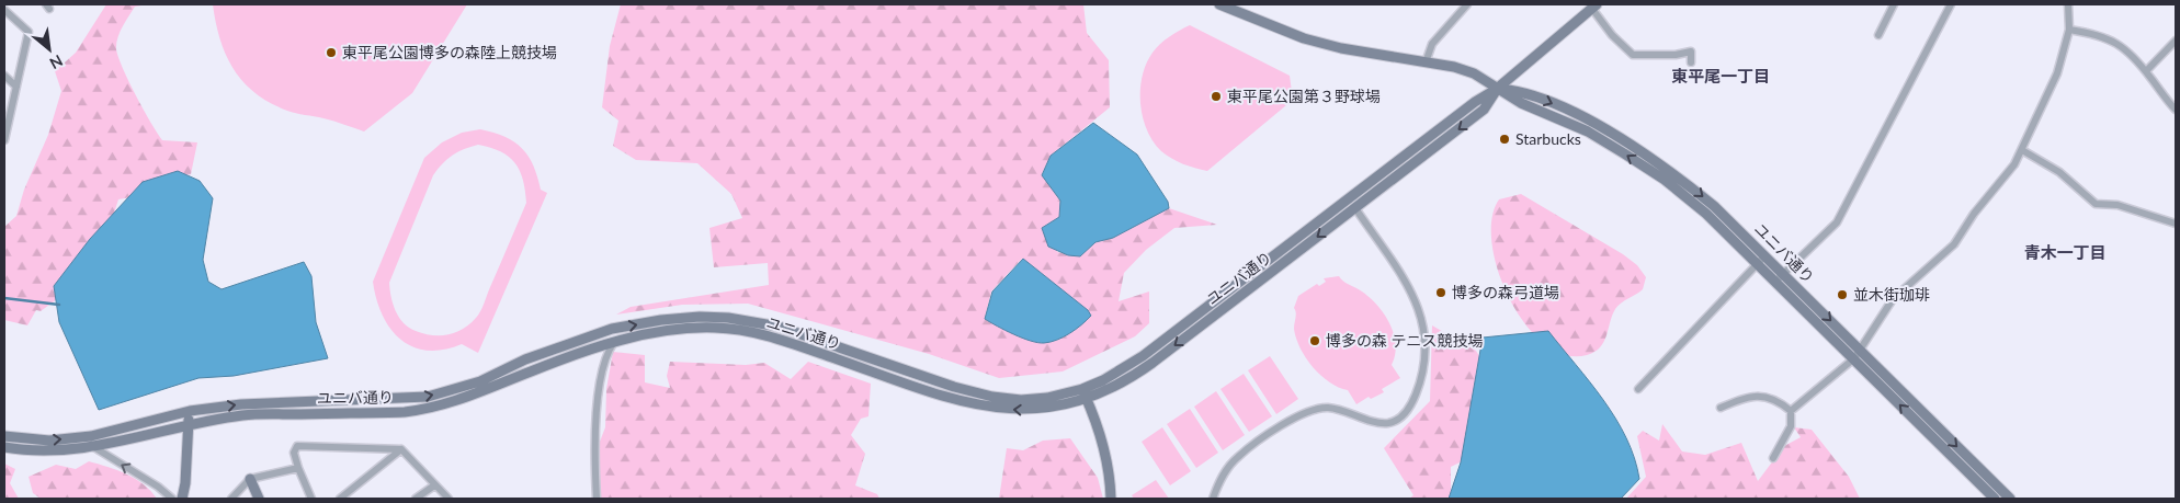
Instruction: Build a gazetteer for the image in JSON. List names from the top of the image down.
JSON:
{
  "streets": {
    "street": ["ユニバ通り"]
  },
  "districts": ["東平尾一丁目", "青木一丁目"],
  "places": [
    "東平尾公園博多の森陸上競技場",
    "東平尾公園第３野球場",
    "Starbucks",
    "博多の森弓道場",
    "並木街珈琲",
    "博多の森 テニス競技場"
  ],
  "north": "bottom right"
}
